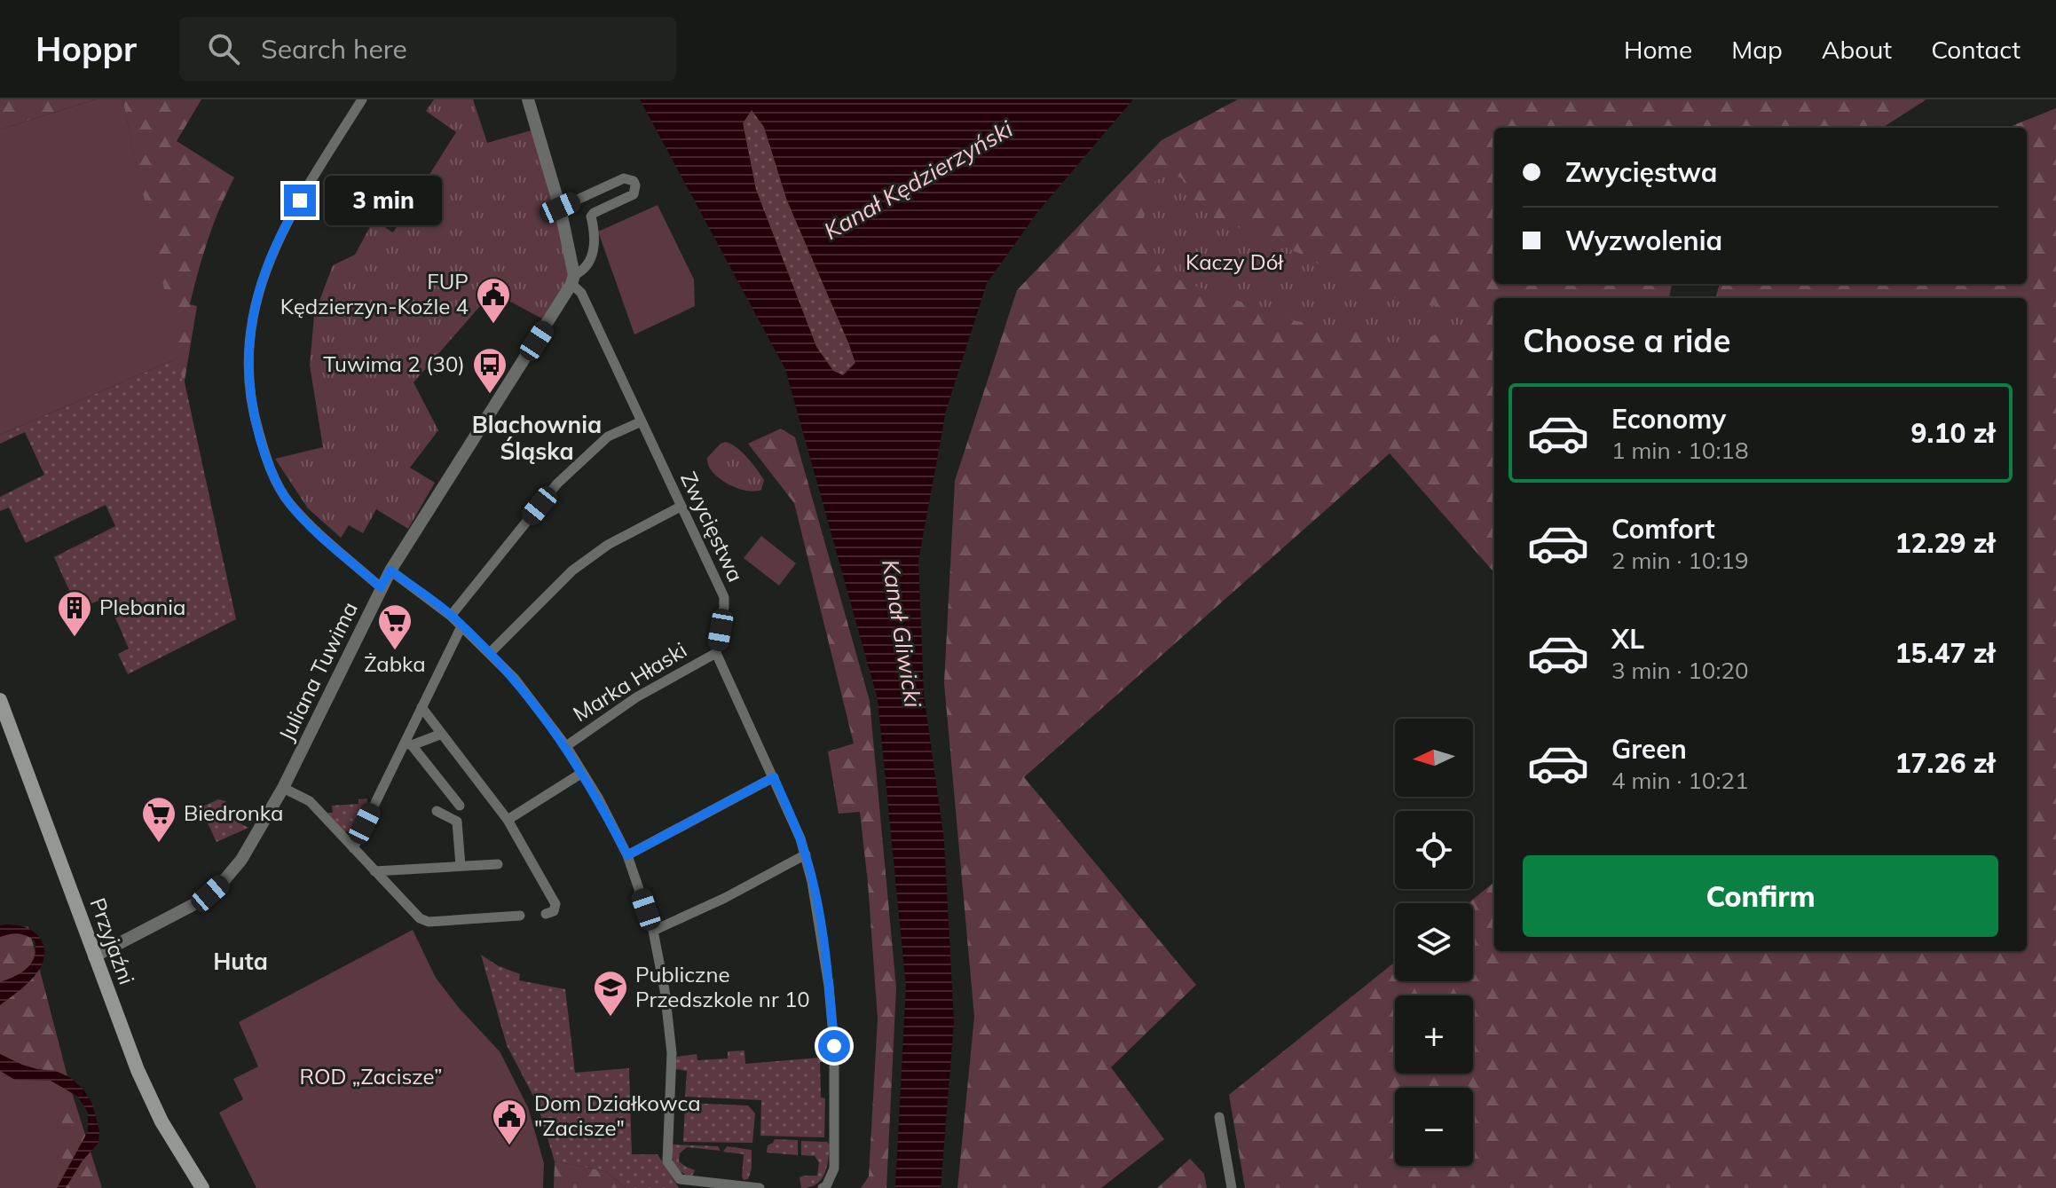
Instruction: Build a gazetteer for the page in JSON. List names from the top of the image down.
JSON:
{
  "streets": {
    "main road": ["Przyjaźni"],
    "street": ["Zwycięstwa", "Juliana Tuwima", "Marka Hłaski"]
  },
  "crossings": [
    ["Zwycięstwa", "Juliana Tuwima"],
    ["Zwycięstwa", "Marka Hłaski"],
    ["Juliana Tuwima", "Przyjaźni"]
  ],
  "districts": ["Blachownia Śląska", "Huta"],
  "water": ["Kanał Kędzierzyński", "Kanał Gliwicki"],
  "parks": ["Kaczy Dół", "ROD „Zacisze”"],
  "places": {
    "public building": ["FUP Kędzierzyn-Koźle 4", "Dom Działkowca \"Zacisze\""],
    "bus stop": ["Tuwima 2 (30)"],
    "building": ["Plebania"],
    "supermarket": ["Żabka", "Biedronka"],
    "school or university": ["Publiczne Przedszkole nr 10"]
  },
  "north": "left",
  "page": {
    "header": "Hoppr",
    "search": "Search here",
    "nav": [
      "Home",
      "Map",
      "About",
      "Contact"
    ],
    "banner": ["Zwycięstwa", "Wyzwolenia"],
    "bubble": "3 min",
    "heading": "Choose a ride",
    "list": [
      {
        "name": "Economy",
        "note": "1 min · 10:18",
        "value": "9.10 zł"
      },
      {
        "name": "Comfort",
        "note": "2 min · 10:19",
        "value": "12.29 zł"
      },
      {
        "name": "XL",
        "note": "3 min · 10:20",
        "value": "15.47 zł"
      },
      {
        "name": "Green",
        "note": "4 min · 10:21",
        "value": "17.26 zł"
      }
    ],
    "map_buttons": ["+", "−"],
    "buttons": "Confirm"
  }
}
